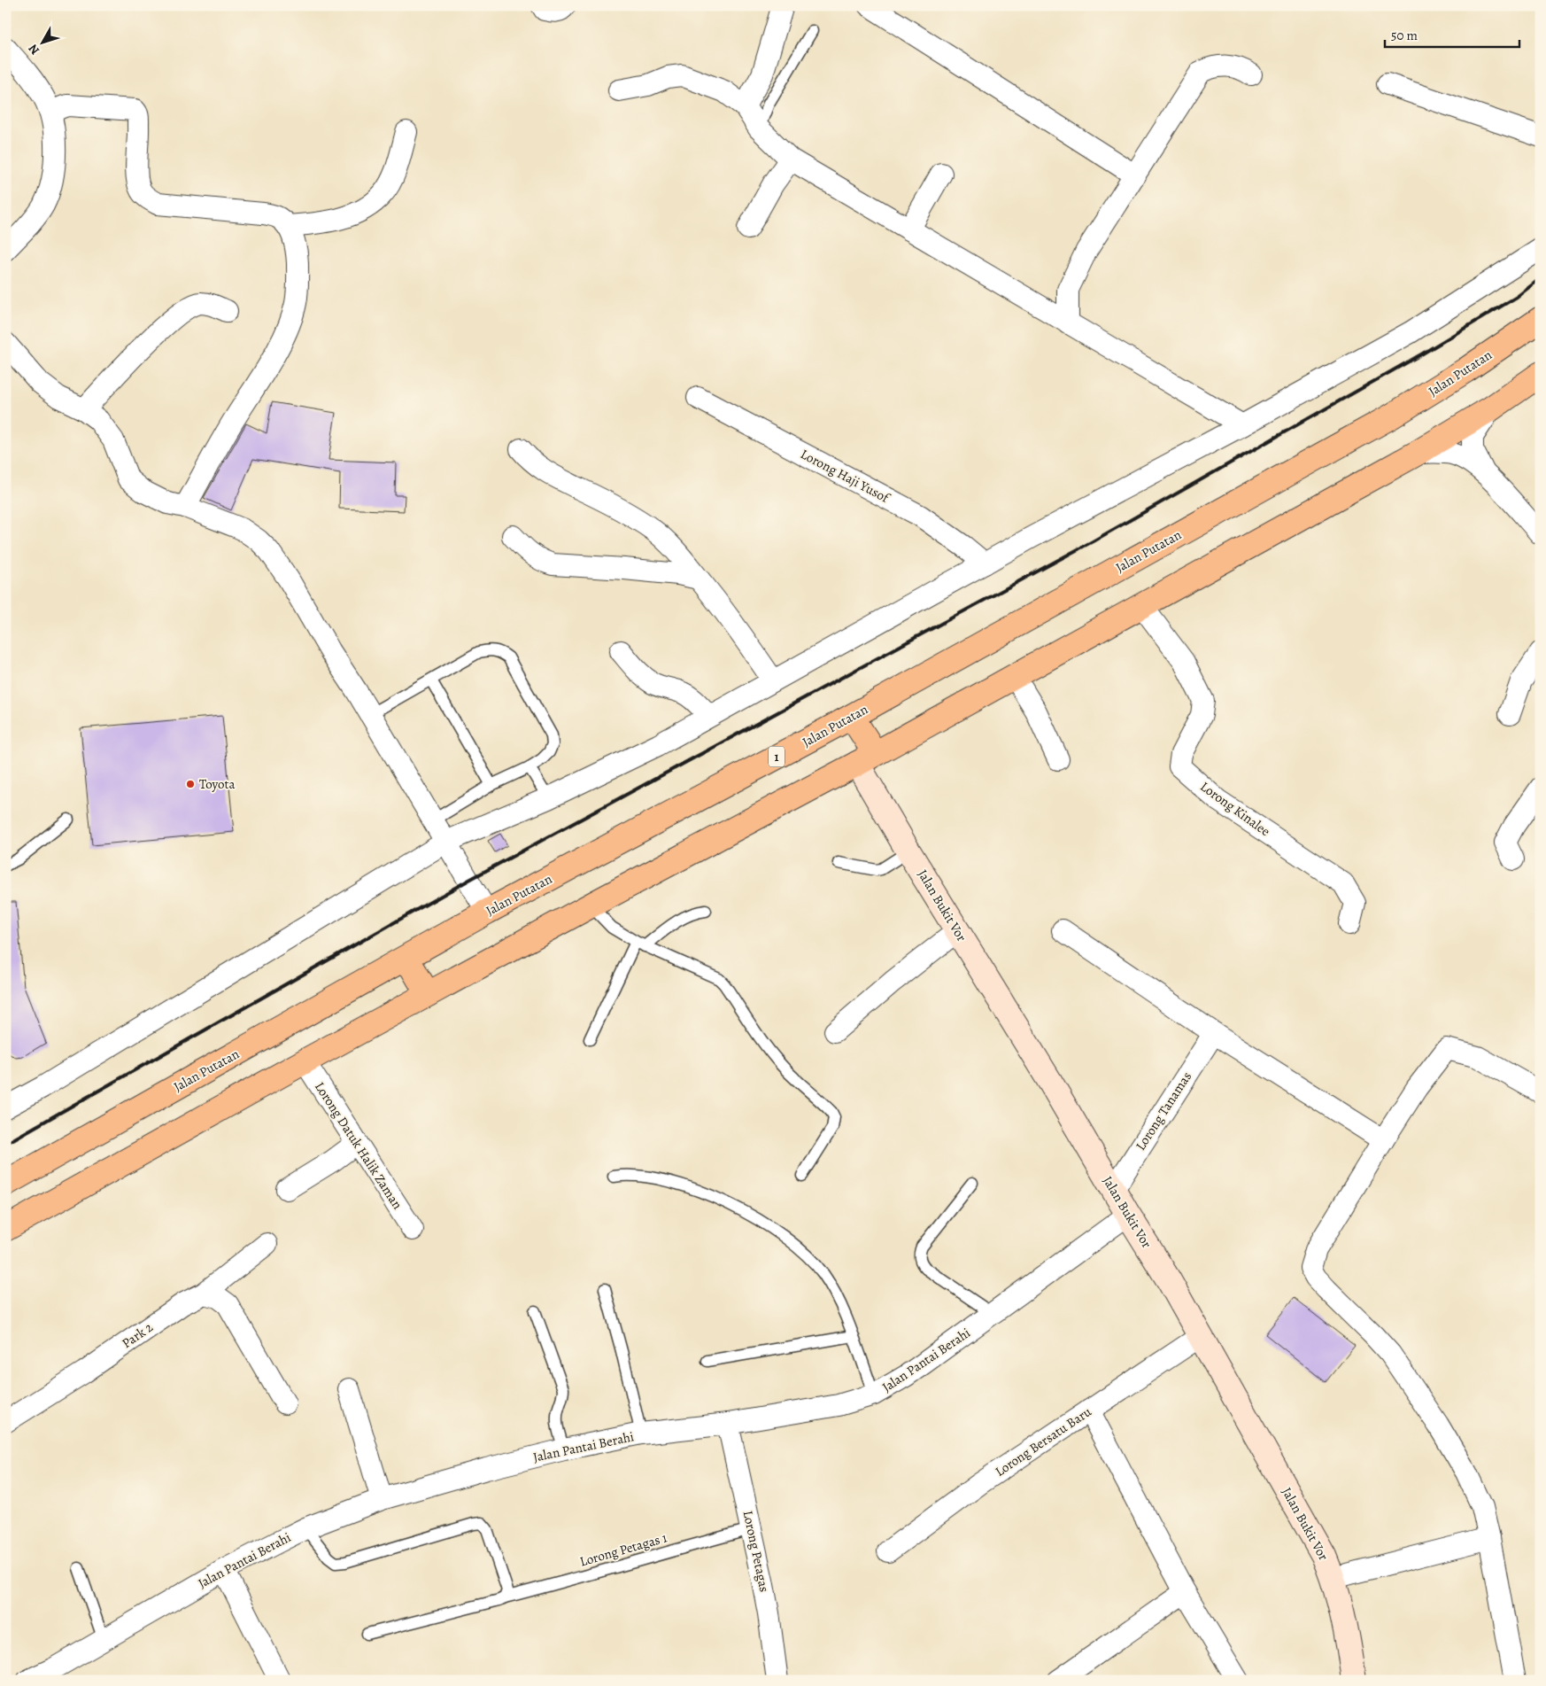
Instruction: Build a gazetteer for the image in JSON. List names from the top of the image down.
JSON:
{
  "streets": {
    "highway": ["Jalan Putatan", "1"],
    "street": [
      "Lorong Haji Yusof",
      "Lorong Kinalee",
      "Jalan Bukit Vor",
      "Lorong Tanamas",
      "Lorong Datuk Halik Zaman",
      "Park 2",
      "Jalan Pantai Berahi",
      "Lorong Bersatu Baru",
      "Lorong Petagas"
    ],
    "lane": ["Lorong Petagas 1"]
  },
  "crossings": [
    ["Jalan Bukit Vor", "Lorong Tanamas"],
    ["Jalan Bukit Vor", "Jalan Pantai Berahi"],
    ["Jalan Bukit Vor", "Lorong Bersatu Baru"],
    ["Jalan Pantai Berahi", "Lorong Petagas"],
    ["Lorong Petagas 1", "Lorong Petagas"]
  ],
  "places": ["Toyota"],
  "scale_bar": "50 m",
  "north": "bottom left"
}
